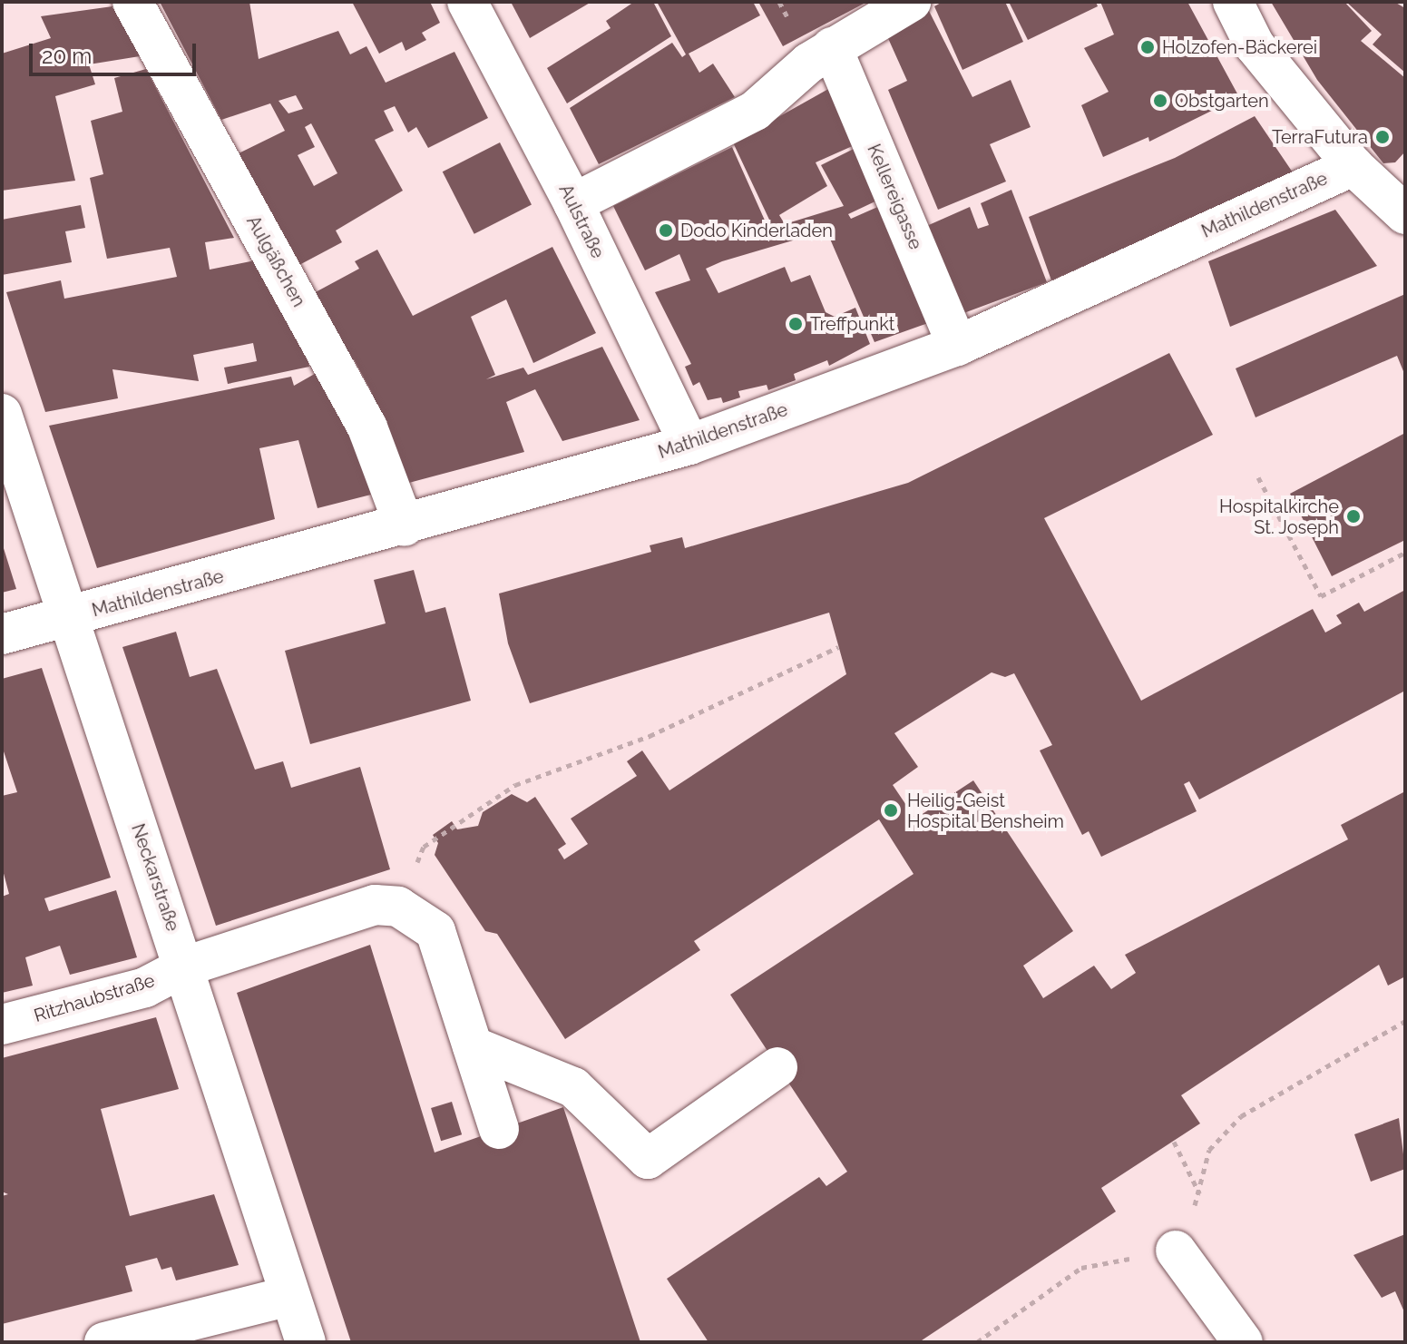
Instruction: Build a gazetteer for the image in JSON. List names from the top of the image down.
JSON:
{
  "streets": {
    "street": [
      "Kellereigasse",
      "Mathildenstraße",
      "Aulstraße",
      "Aulgäßchen",
      "Neckarstraße",
      "Ritzhaubstraße"
    ]
  },
  "crossings": [
    ["Kellereigasse", "Mathildenstraße"],
    ["Mathildenstraße", "Aulstraße"],
    ["Mathildenstraße", "Aulgäßchen"],
    ["Mathildenstraße", "Neckarstraße"],
    ["Neckarstraße", "Ritzhaubstraße"]
  ],
  "places": [
    "Holzofen-Bäckerei",
    "Obstgarten",
    "TerraFutura",
    "Dodo Kinderladen",
    "Treffpunkt",
    "Hospitalkirche St. Joseph",
    "Heilig-Geist Hospital Bensheim"
  ],
  "scale_bar": "20 m"
}
